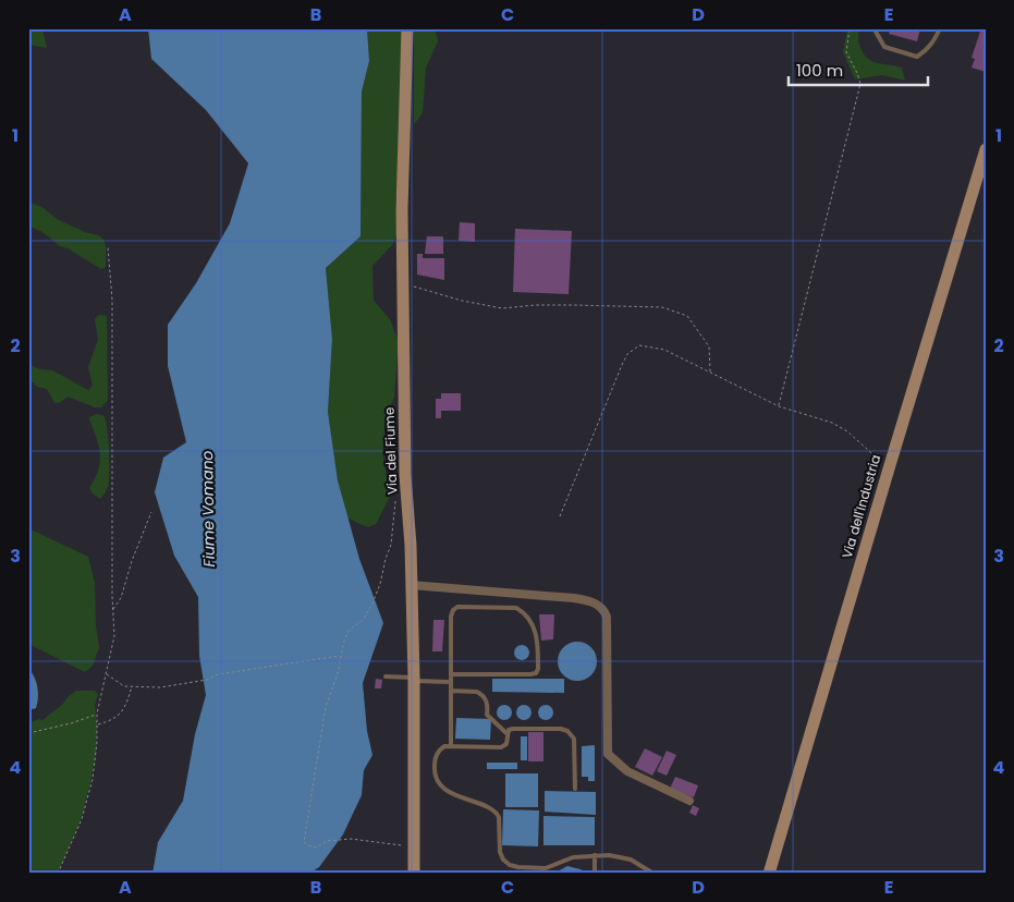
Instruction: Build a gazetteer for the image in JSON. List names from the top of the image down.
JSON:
{
  "streets": {
    "street": ["Via del Fiume", "Via dell'Industria"]
  },
  "water": ["Fiume Vomano"],
  "scale_bar": "100 m",
  "grid": {
    "columns": [
      "A",
      "B",
      "C",
      "D",
      "E"
    ],
    "rows": [
      "1",
      "2",
      "3",
      "4"
    ]
  }
}
